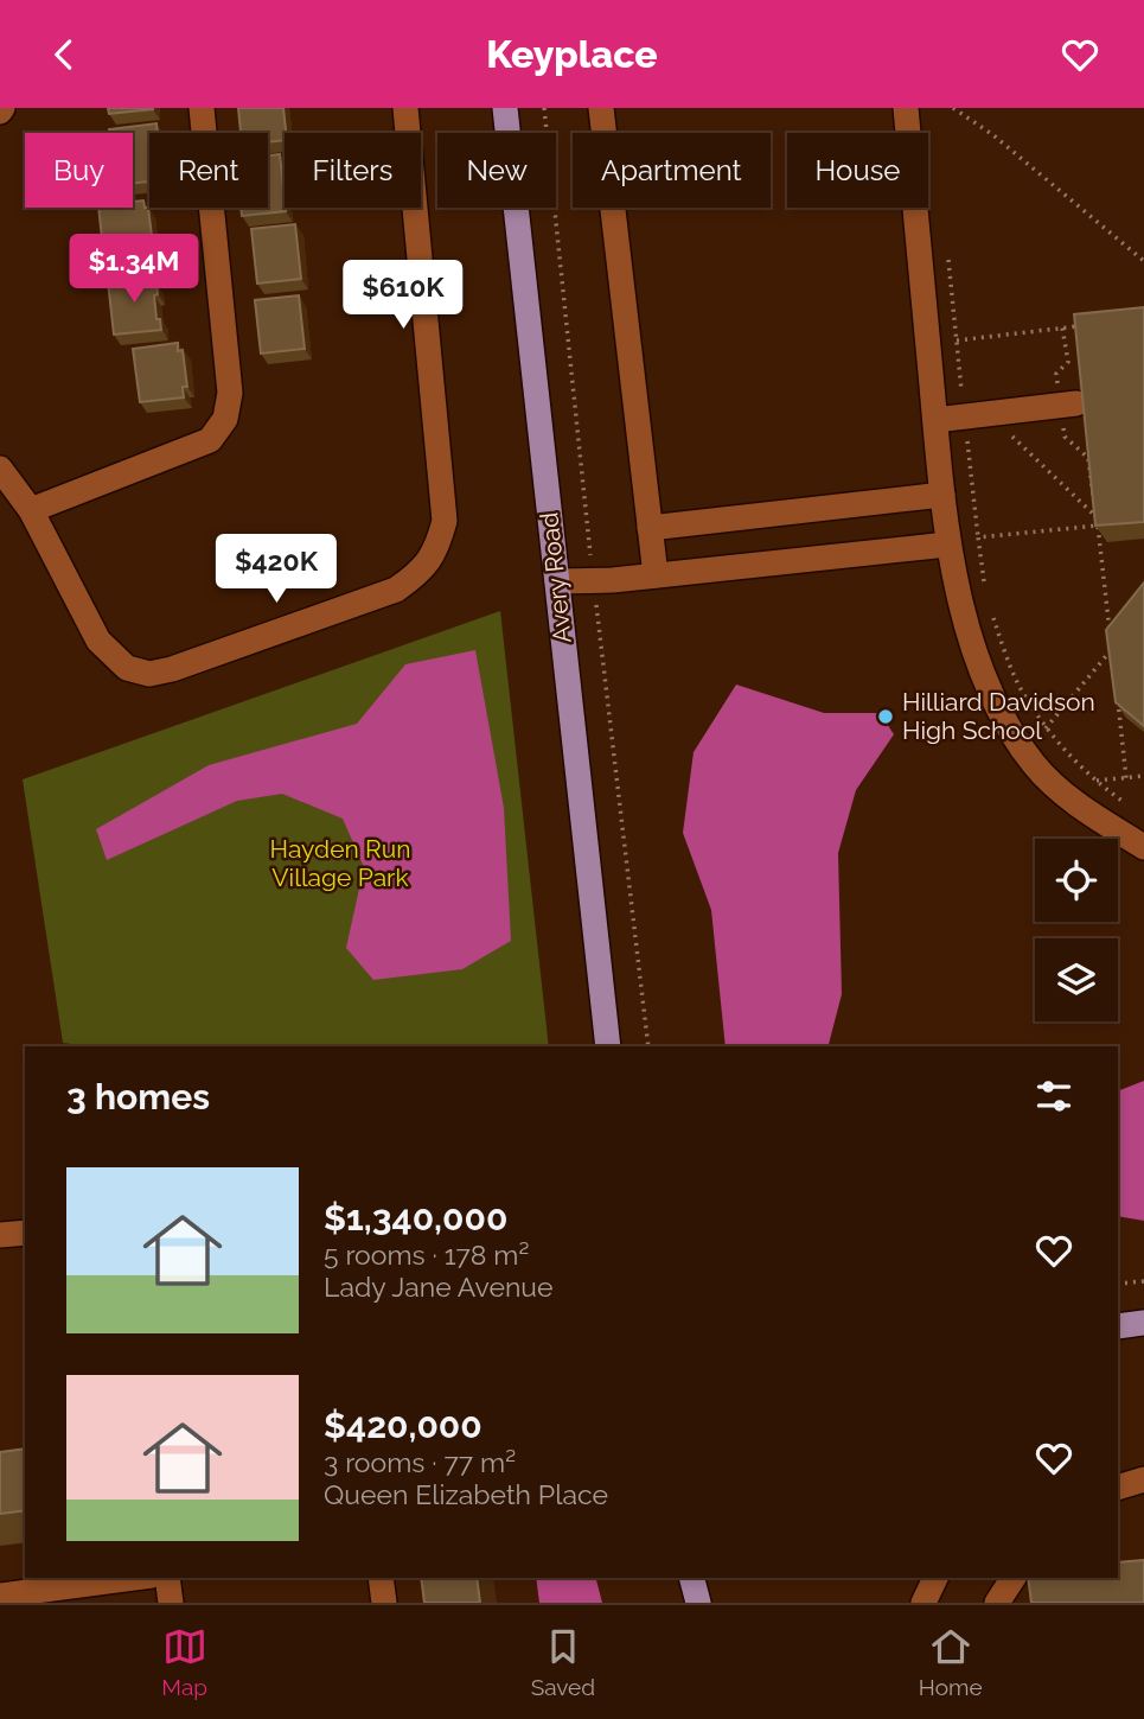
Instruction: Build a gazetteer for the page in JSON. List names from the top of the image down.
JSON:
{
  "streets": {
    "main road": ["Avery Road"]
  },
  "parks": ["Hayden Run Village Park"],
  "places": ["Hilliard Davidson High School"],
  "page": {
    "header": "Keyplace",
    "chip": [
      "Buy",
      "Rent",
      "Filters",
      "New",
      "Apartment",
      "House"
    ],
    "price": ["$1.34M", "$610K", "$420K"],
    "heading": "3 homes",
    "list": [
      {
        "name": "$1,340,000",
        "note": "5 rooms · 178 m² · Lady Jane Avenue"
      },
      {
        "name": "$420,000",
        "note": "3 rooms · 77 m² · Queen Elizabeth Place"
      }
    ],
    "tabs": ["Map", "Saved", "Home"]
  }
}
